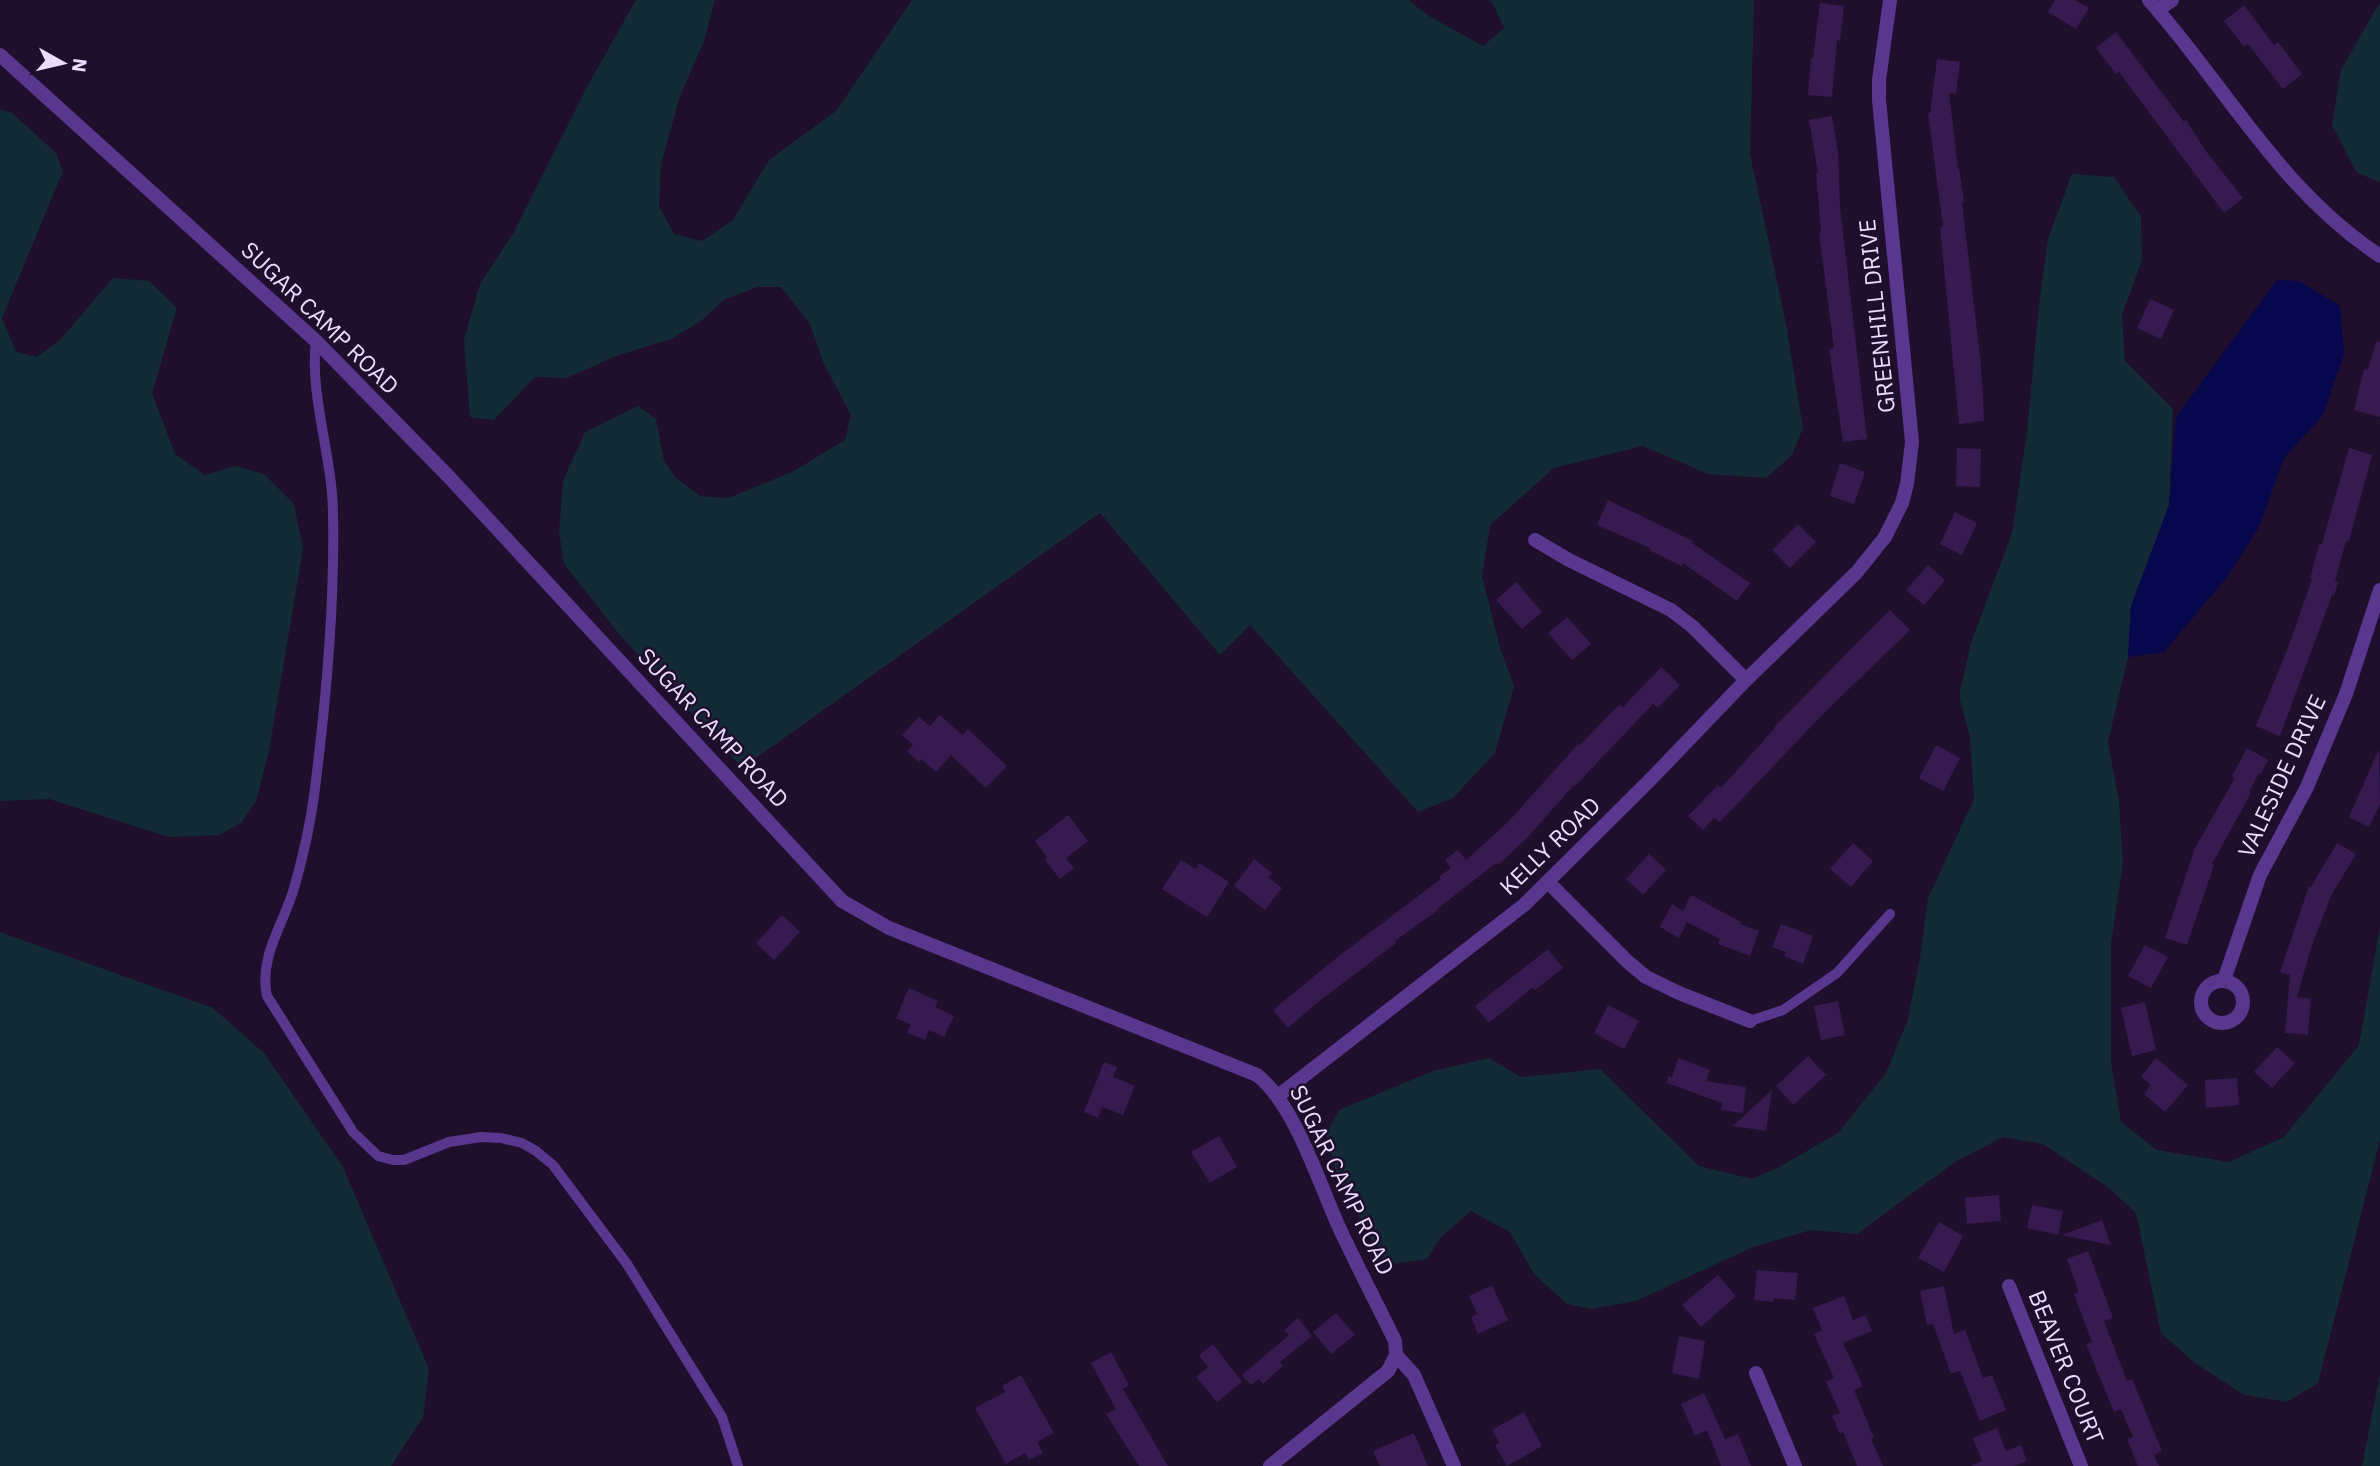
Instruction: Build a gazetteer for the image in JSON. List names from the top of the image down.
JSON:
{
  "streets": {
    "street": [
      "GREENHILL DRIVE",
      "SUGAR CAMP ROAD",
      "VALESIDE DRIVE",
      "KELLY ROAD",
      "BEAVER COURT"
    ]
  },
  "crossings": [
    ["GREENHILL DRIVE", "KELLY ROAD"],
    ["SUGAR CAMP ROAD", "KELLY ROAD"]
  ],
  "north": "right"
}
